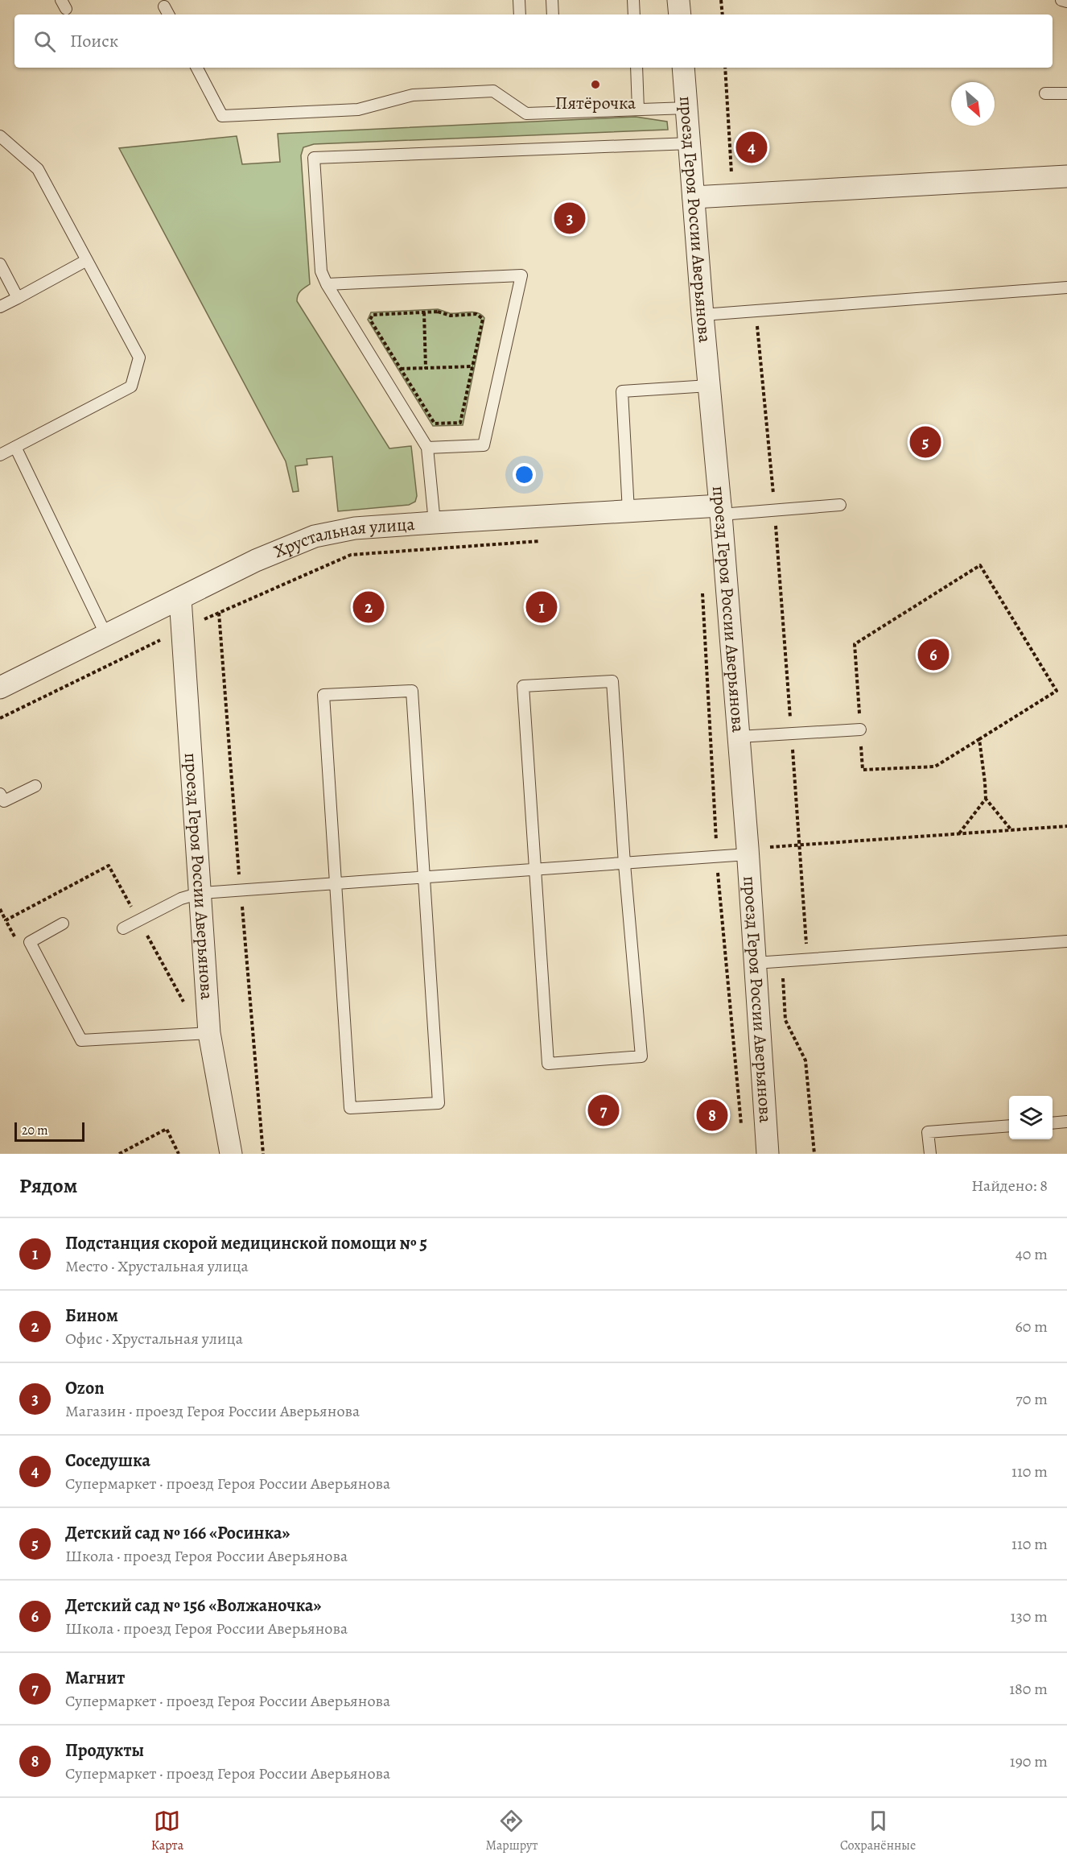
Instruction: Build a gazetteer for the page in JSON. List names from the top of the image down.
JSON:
{
  "streets": {
    "street": ["проезд Героя России Аверьянова", "Хрустальная улица"]
  },
  "crossings": [
    ["проезд Героя России Аверьянова", "Хрустальная улица"]
  ],
  "places": ["Пятёрочка"],
  "scale_bar": "20 m",
  "north": "bottom right",
  "page": {
    "search": "Поиск",
    "pins": [
      "4",
      "3",
      "5",
      "1",
      "2",
      "6",
      "7",
      "8"
    ],
    "scale": "20 m",
    "heading": ["Рядом", "Найдено: 8"],
    "list": [
      {
        "mark": "1",
        "name": "Подстанция скорой медицинской помощи № 5",
        "note": "Место · Хрустальная улица",
        "value": "40 m"
      },
      {
        "mark": "2",
        "name": "Бином",
        "note": "Офис · Хрустальная улица",
        "value": "60 m"
      },
      {
        "mark": "3",
        "name": "Ozon",
        "note": "Магазин · проезд Героя России Аверьянова",
        "value": "70 m"
      },
      {
        "mark": "4",
        "name": "Соседушка",
        "note": "Супермаркет · проезд Героя России Аверьянова",
        "value": "110 m"
      },
      {
        "mark": "5",
        "name": "Детский сад № 166 «Росинка»",
        "note": "Школа · проезд Героя России Аверьянова",
        "value": "110 m"
      },
      {
        "mark": "6",
        "name": "Детский сад № 156 «Волжаночка»",
        "note": "Школа · проезд Героя России Аверьянова",
        "value": "130 m"
      },
      {
        "mark": "7",
        "name": "Магнит",
        "note": "Супермаркет · проезд Героя России Аверьянова",
        "value": "180 m"
      },
      {
        "mark": "8",
        "name": "Продукты",
        "note": "Супермаркет · проезд Героя России Аверьянова",
        "value": "190 m"
      }
    ],
    "nav": ["Карта", "Маршрут", "Сохранённые"]
  }
}
